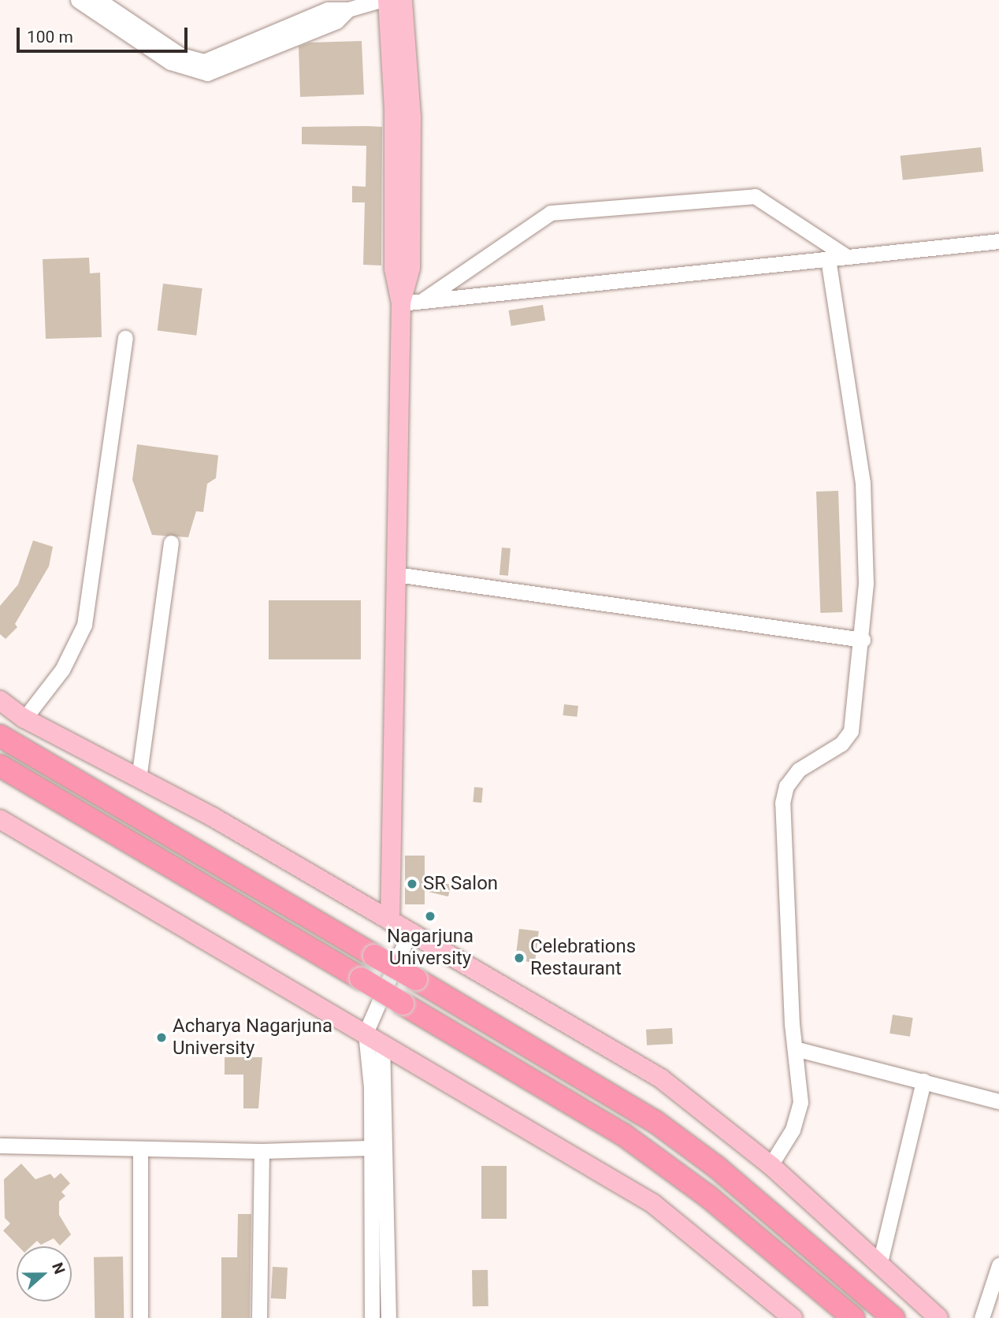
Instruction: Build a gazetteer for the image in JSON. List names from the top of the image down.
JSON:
{
  "places": [
    "SR Salon",
    "Nagarjuna University",
    "Celebrations Restaurant",
    "Acharya Nagarjuna University"
  ],
  "scale_bar": "100 m",
  "north": "right"
}
